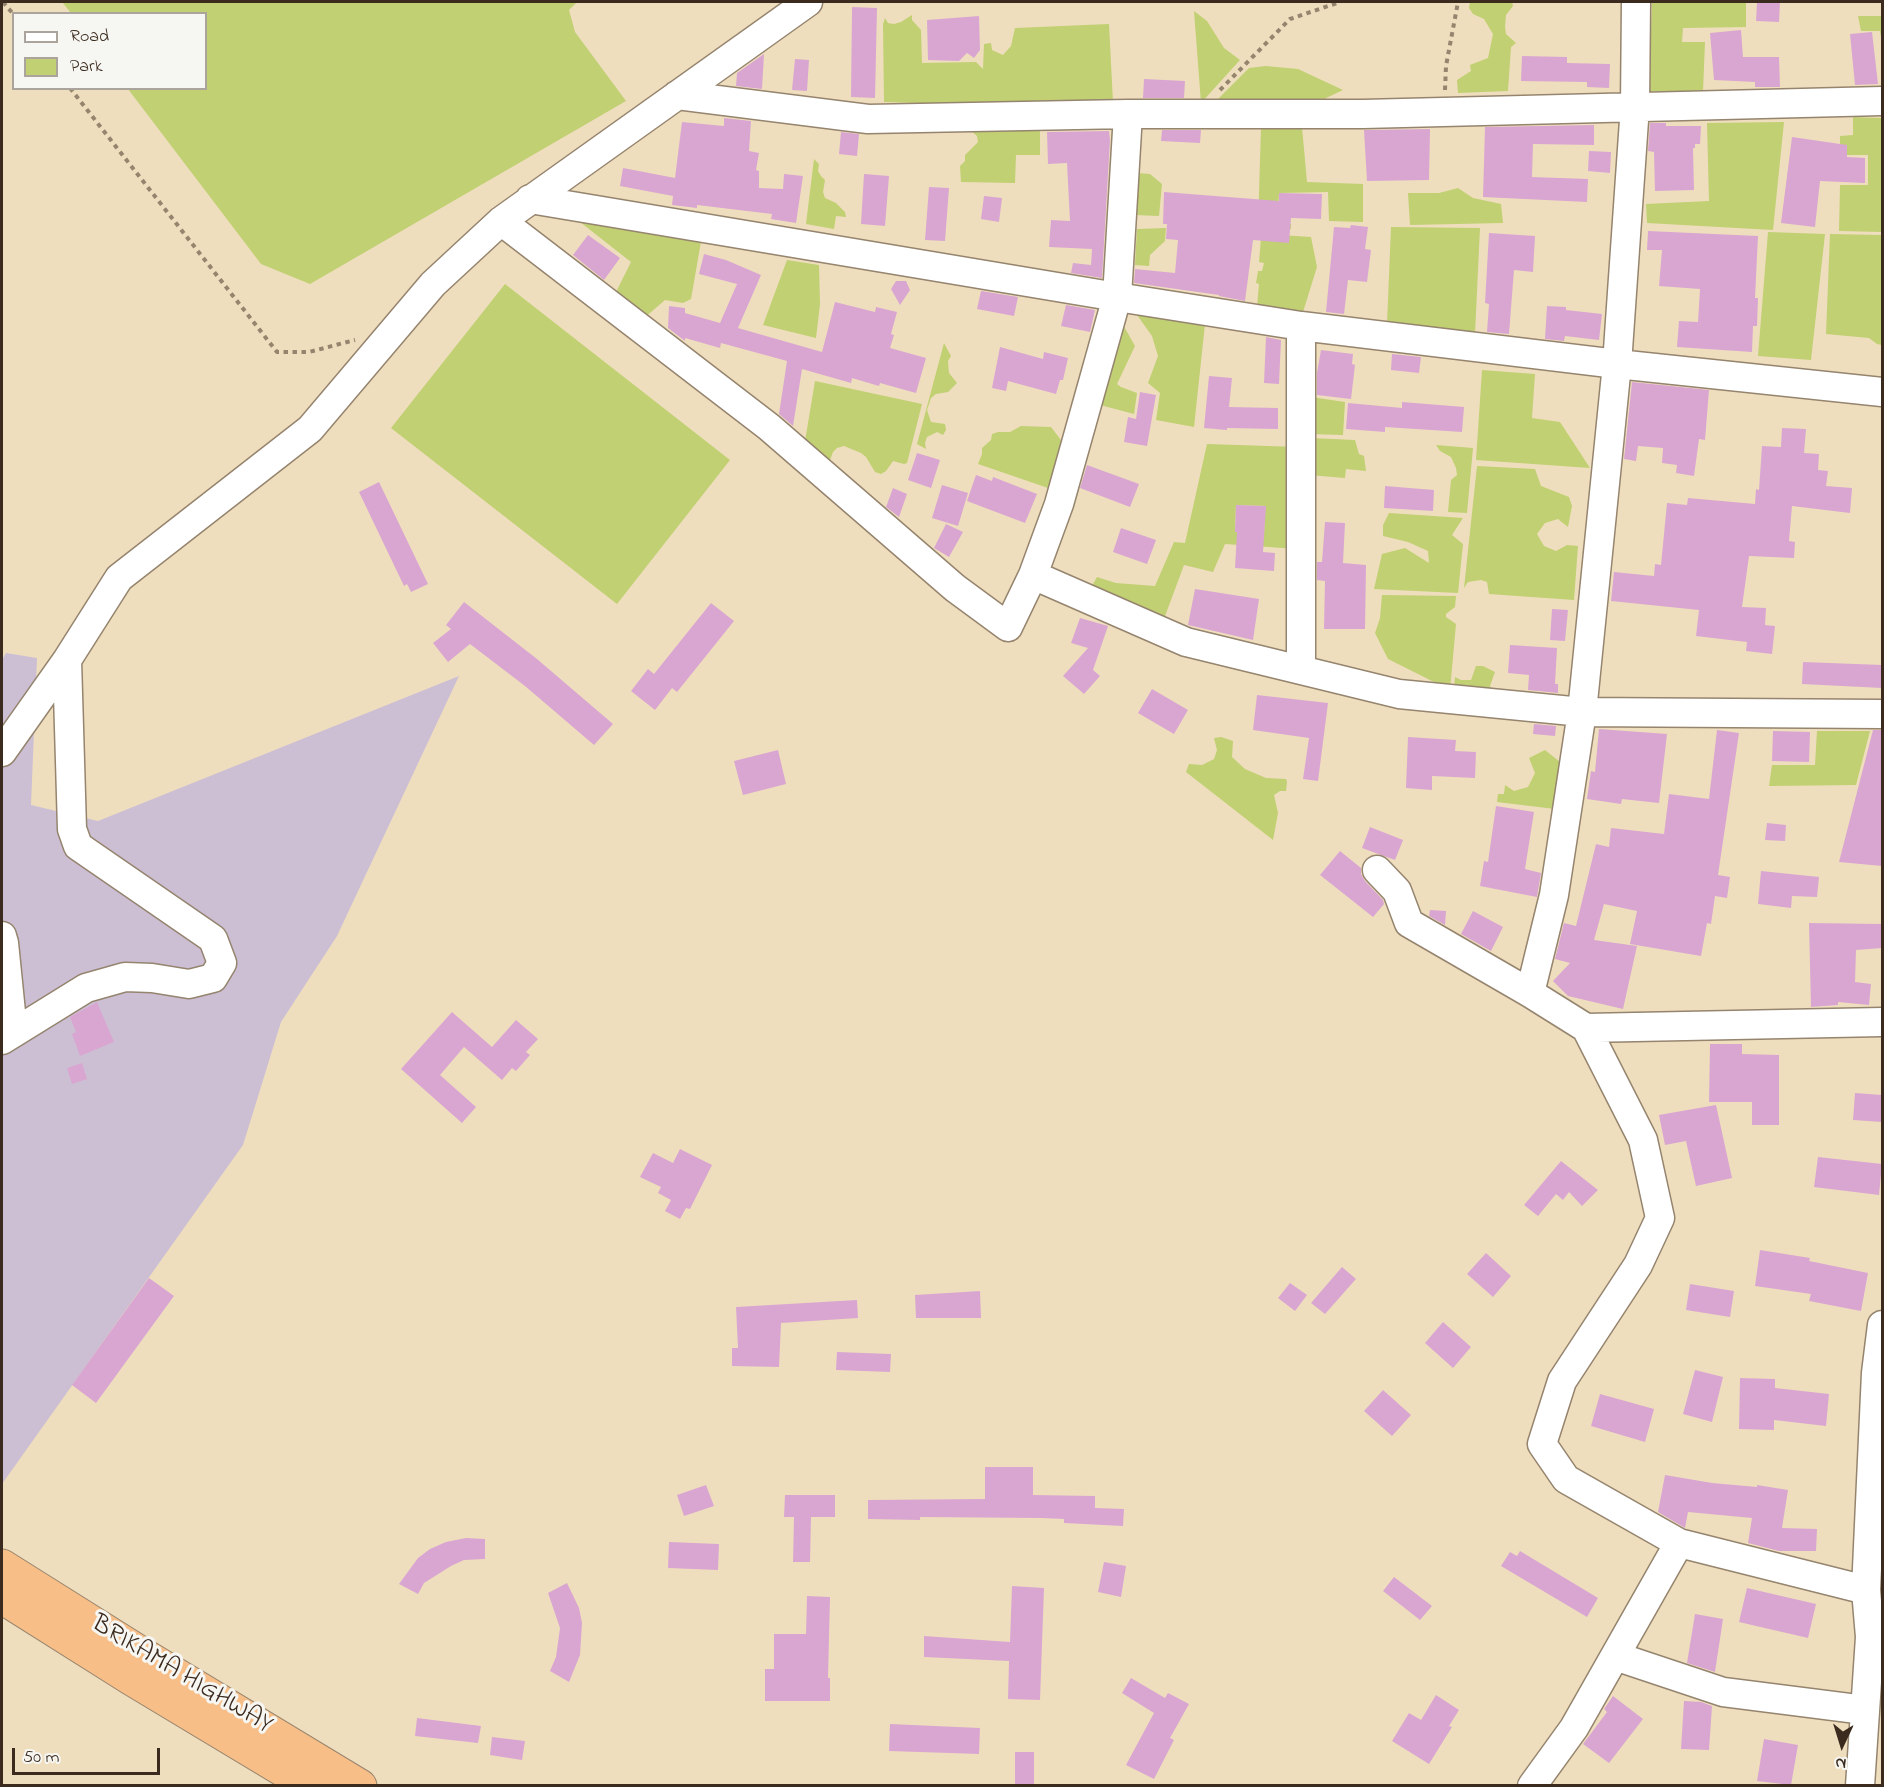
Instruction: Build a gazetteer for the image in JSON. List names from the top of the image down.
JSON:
{
  "streets": {
    "highway": ["BRIKAMA HIGHWAY"]
  },
  "legend": ["Road", "Park"],
  "scale_bar": "50 m",
  "north": "bottom"
}
